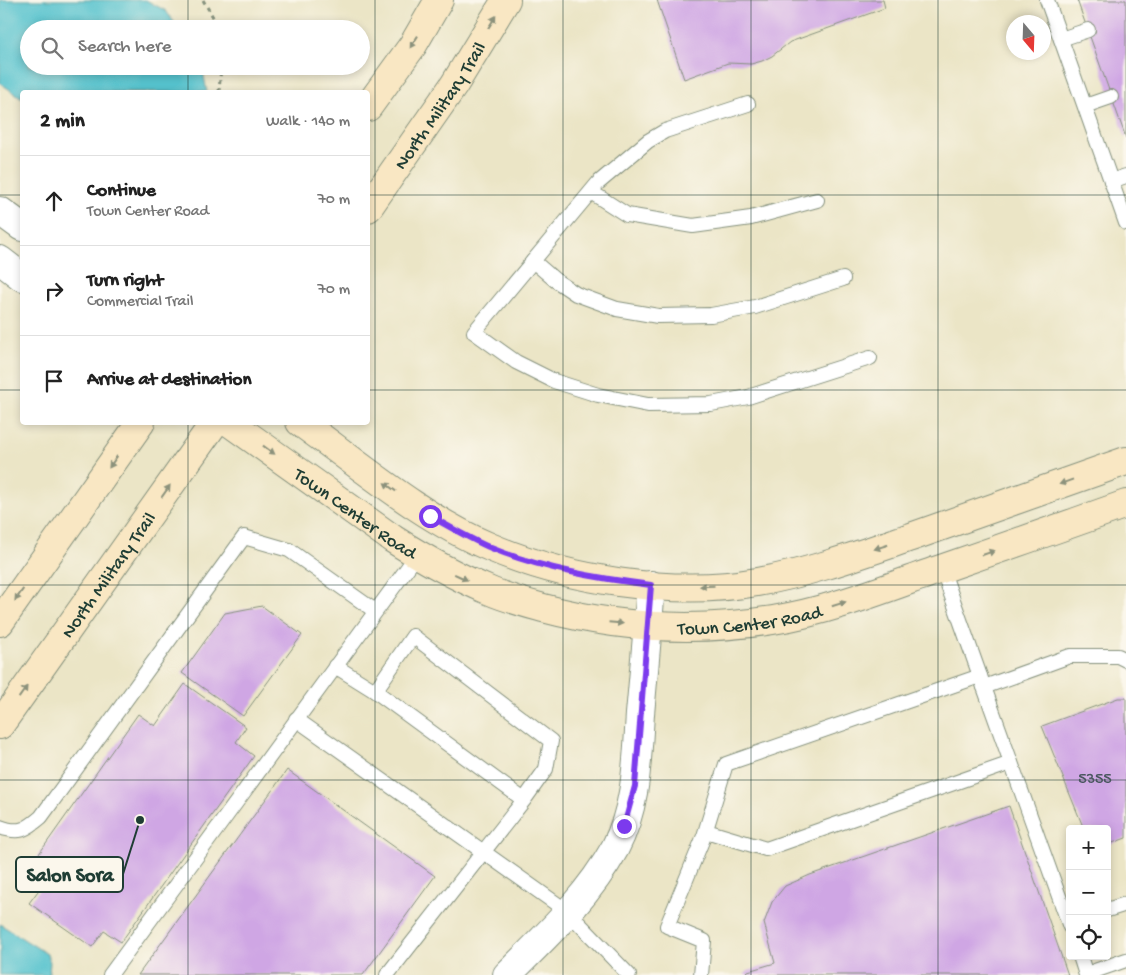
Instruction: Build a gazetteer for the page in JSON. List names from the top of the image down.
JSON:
{
  "streets": {
    "main road": ["North Military Trail", "Town Center Road"]
  },
  "places": ["Salon Sora"],
  "house_numbers": ["5355"],
  "north": "bottom",
  "page": {
    "search": "Search here",
    "heading": ["2 min", "Walk · 140 m"],
    "list": [
      ["Continue", "Town Center Road", "70 m"],
      ["Turn right", "Commercial Trail", "70 m"],
      "Arrive at destination"
    ],
    "map_buttons": ["+", "−"]
  }
}
